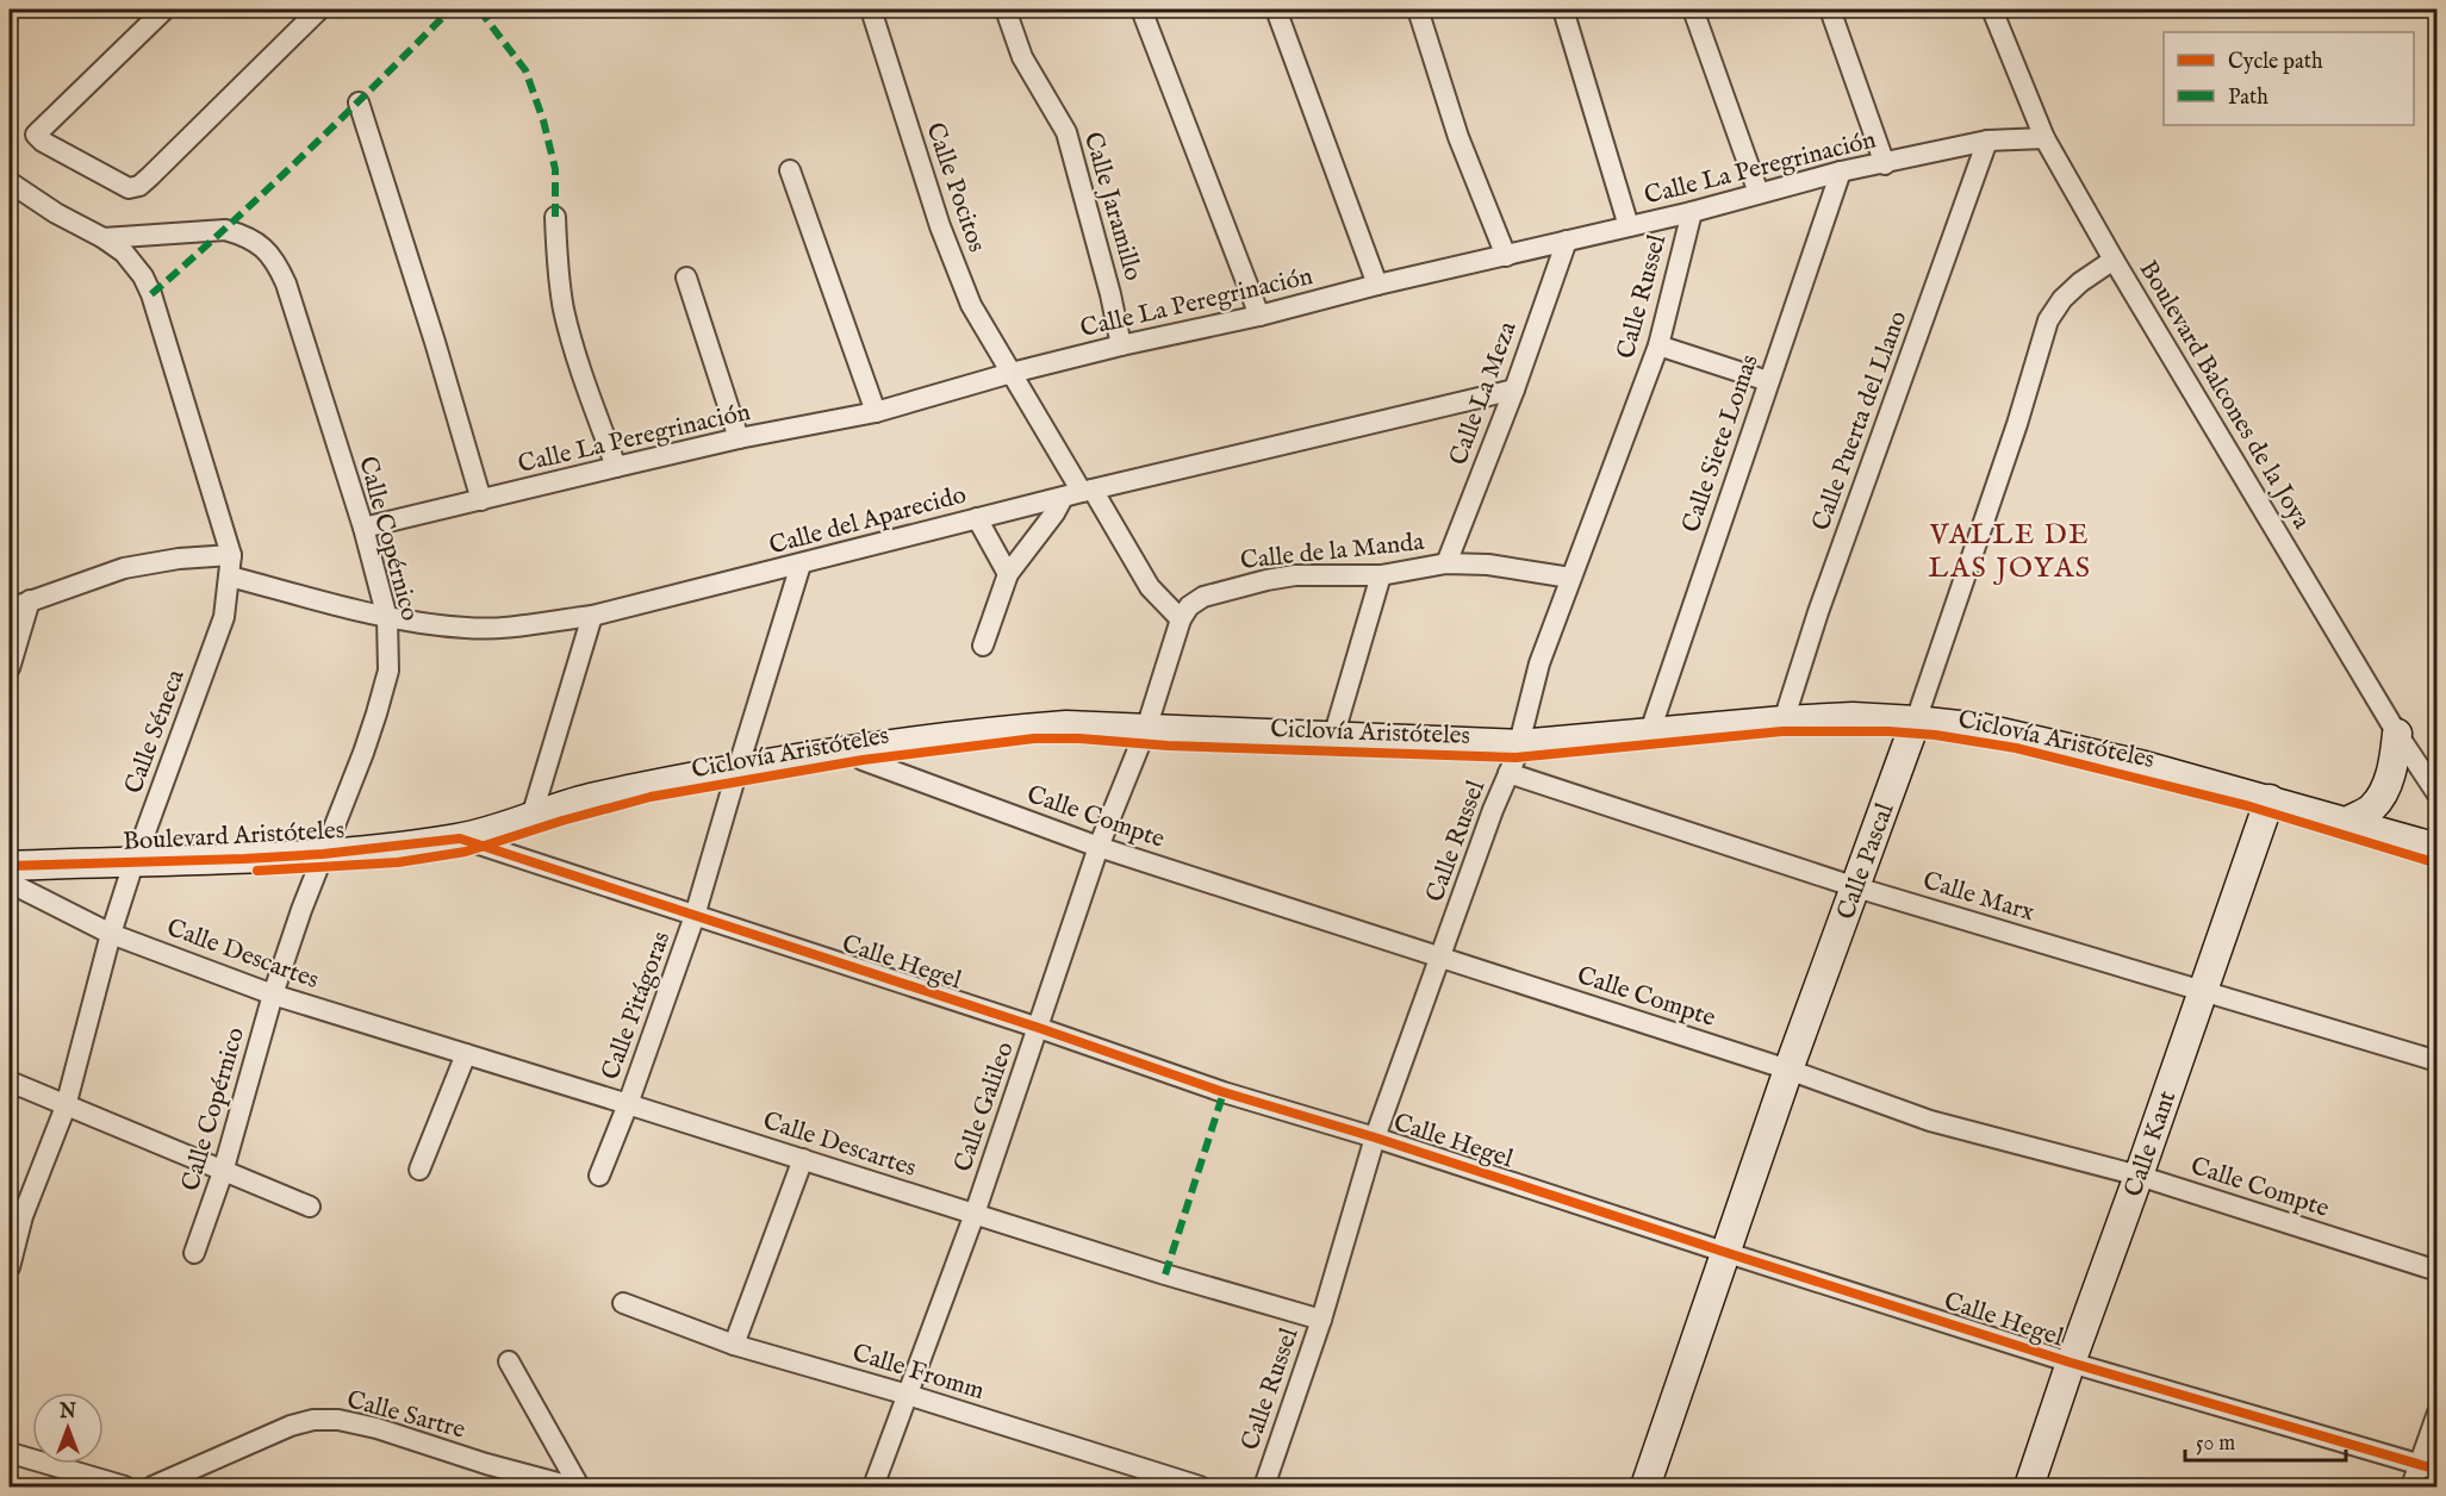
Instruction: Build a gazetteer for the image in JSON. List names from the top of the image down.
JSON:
{
  "streets": {
    "street": [
      "Calle La Peregrinación",
      "Calle Pocitos",
      "Calle Jaramillo",
      "Calle Russel",
      "Calle La Meza",
      "Boulevard Balcones de la Joya",
      "Calle Puerta del Llano",
      "Calle Siete Lomas",
      "Calle del Aparecido",
      "Calle Copérnico",
      "Calle de la Manda",
      "Calle Séneca",
      "Calle Compte",
      "Boulevard Aristóteles",
      "Calle Pascal",
      "Calle Marx",
      "Calle Descartes",
      "Calle Hegel",
      "Calle Pitágoras",
      "Calle Galileo",
      "Calle Kant",
      "Calle Fromm",
      "Calle Sartre"
    ],
    "cycle path": ["Ciclovía Aristóteles"]
  },
  "crossings": [
    ["Calle La Peregrinación", "Calle Pocitos"],
    ["Calle La Peregrinación", "Calle Jaramillo"],
    ["Calle La Peregrinación", "Calle Russel"],
    ["Calle La Peregrinación", "Calle La Meza"],
    ["Calle La Peregrinación", "Boulevard Balcones de la Joya"],
    ["Calle La Peregrinación", "Calle Puerta del Llano"],
    ["Calle La Peregrinación", "Calle Siete Lomas"],
    ["Calle La Peregrinación", "Calle Copérnico"],
    ["Calle Russel", "Calle de la Manda"],
    ["Calle Russel", "Calle Compte"],
    ["Calle Russel", "Boulevard Aristóteles"],
    ["Calle Russel", "Calle Marx"],
    ["Calle Russel", "Calle Descartes"],
    ["Calle Russel", "Calle Hegel"],
    ["Calle La Meza", "Calle del Aparecido"],
    ["Calle La Meza", "Calle de la Manda"],
    ["Boulevard Balcones de la Joya", "Calle Pascal"],
    ["Calle Puerta del Llano", "Boulevard Aristóteles"],
    ["Calle Siete Lomas", "Boulevard Aristóteles"],
    ["Calle del Aparecido", "Calle Copérnico"],
    ["Calle del Aparecido", "Calle Séneca"],
    ["Calle del Aparecido", "Calle Pitágoras"],
    ["Calle Copérnico", "Calle Séneca"],
    ["Calle Copérnico", "Boulevard Aristóteles"],
    ["Calle Copérnico", "Calle Descartes"],
    ["Calle de la Manda", "Calle Galileo"],
    ["Calle Séneca", "Boulevard Aristóteles"],
    ["Calle Séneca", "Calle Descartes"],
    ["Calle Compte", "Boulevard Aristóteles"],
    ["Calle Compte", "Calle Pascal"],
    ["Calle Compte", "Calle Galileo"],
    ["Calle Compte", "Calle Kant"],
    ["Boulevard Aristóteles", "Calle Pascal"],
    ["Boulevard Aristóteles", "Calle Hegel"],
    ["Boulevard Aristóteles", "Calle Pitágoras"],
    ["Boulevard Aristóteles", "Calle Galileo"],
    ["Boulevard Aristóteles", "Calle Kant"],
    ["Calle Pascal", "Calle Marx"],
    ["Calle Pascal", "Calle Hegel"],
    ["Calle Marx", "Calle Kant"],
    ["Calle Descartes", "Calle Pitágoras"],
    ["Calle Descartes", "Calle Galileo"],
    ["Calle Hegel", "Calle Pitágoras"],
    ["Calle Hegel", "Calle Galileo"],
    ["Calle Hegel", "Calle Kant"],
    ["Calle Galileo", "Calle Fromm"]
  ],
  "districts": ["VALLE DE LAS JOYAS"],
  "legend": ["Cycle path", "Path"],
  "scale_bar": "50 m",
  "north": "top"
}
